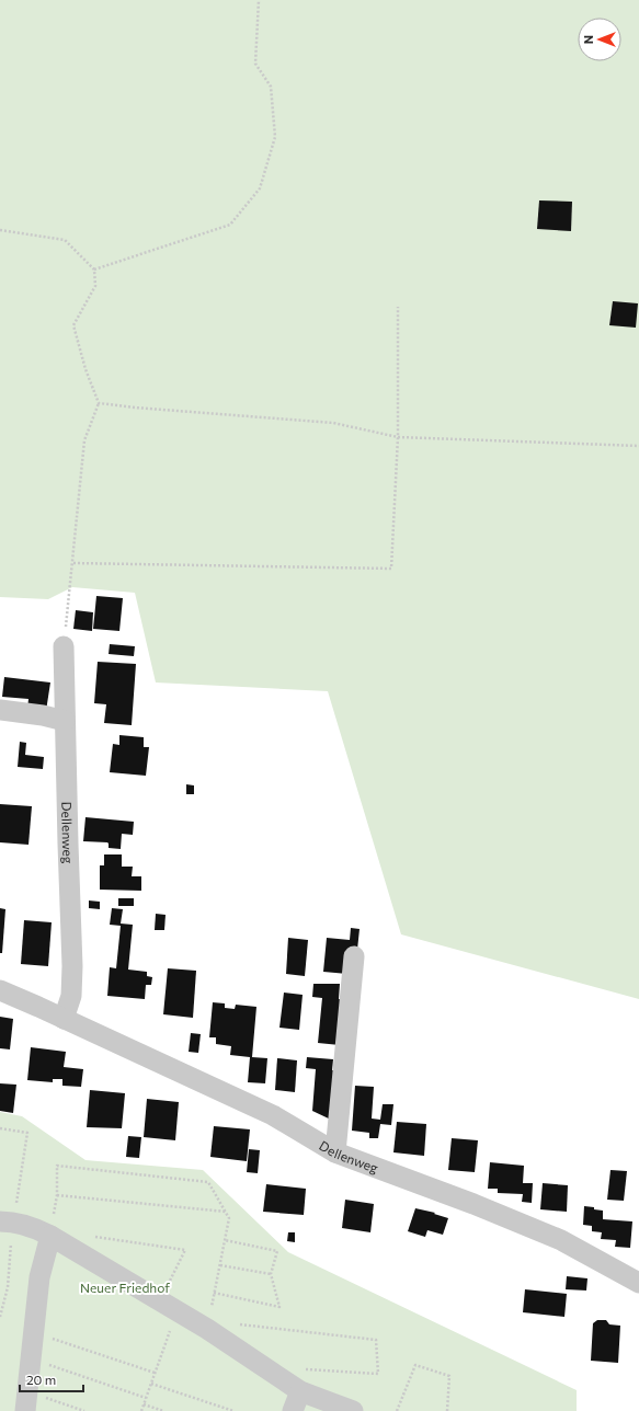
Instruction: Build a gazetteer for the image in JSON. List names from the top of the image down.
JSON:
{
  "streets": {
    "street": ["Dellenweg"]
  },
  "parks": ["Neuer Friedhof"],
  "scale_bar": "20 m",
  "north": "left"
}
